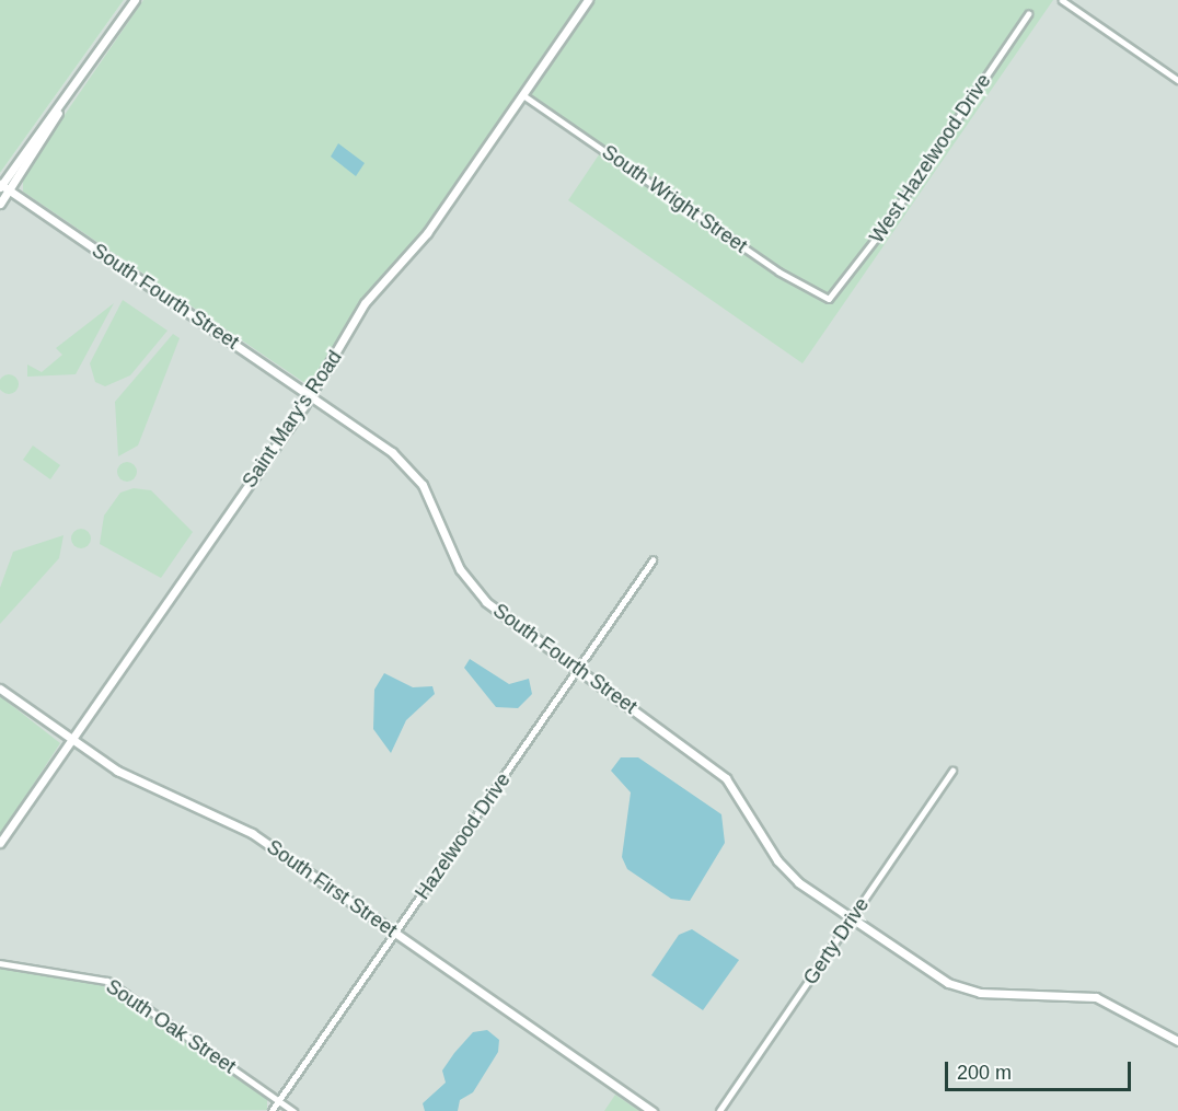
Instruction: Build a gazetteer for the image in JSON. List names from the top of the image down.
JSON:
{
  "streets": {
    "street": [
      "West Hazelwood Drive",
      "South Wright Street",
      "South Fourth Street",
      "Saint Mary's Road",
      "Hazelwood Drive",
      "South First Street",
      "Gerty Drive",
      "South Oak Street"
    ]
  },
  "crossings": [
    ["West Hazelwood Drive", "South Wright Street"],
    ["South Wright Street", "Saint Mary's Road"],
    ["South Fourth Street", "Saint Mary's Road"],
    ["South Fourth Street", "Hazelwood Drive"],
    ["South Fourth Street", "Gerty Drive"],
    ["Saint Mary's Road", "South First Street"],
    ["Hazelwood Drive", "South First Street"],
    ["Hazelwood Drive", "South Oak Street"]
  ],
  "scale_bar": "200 m"
}
